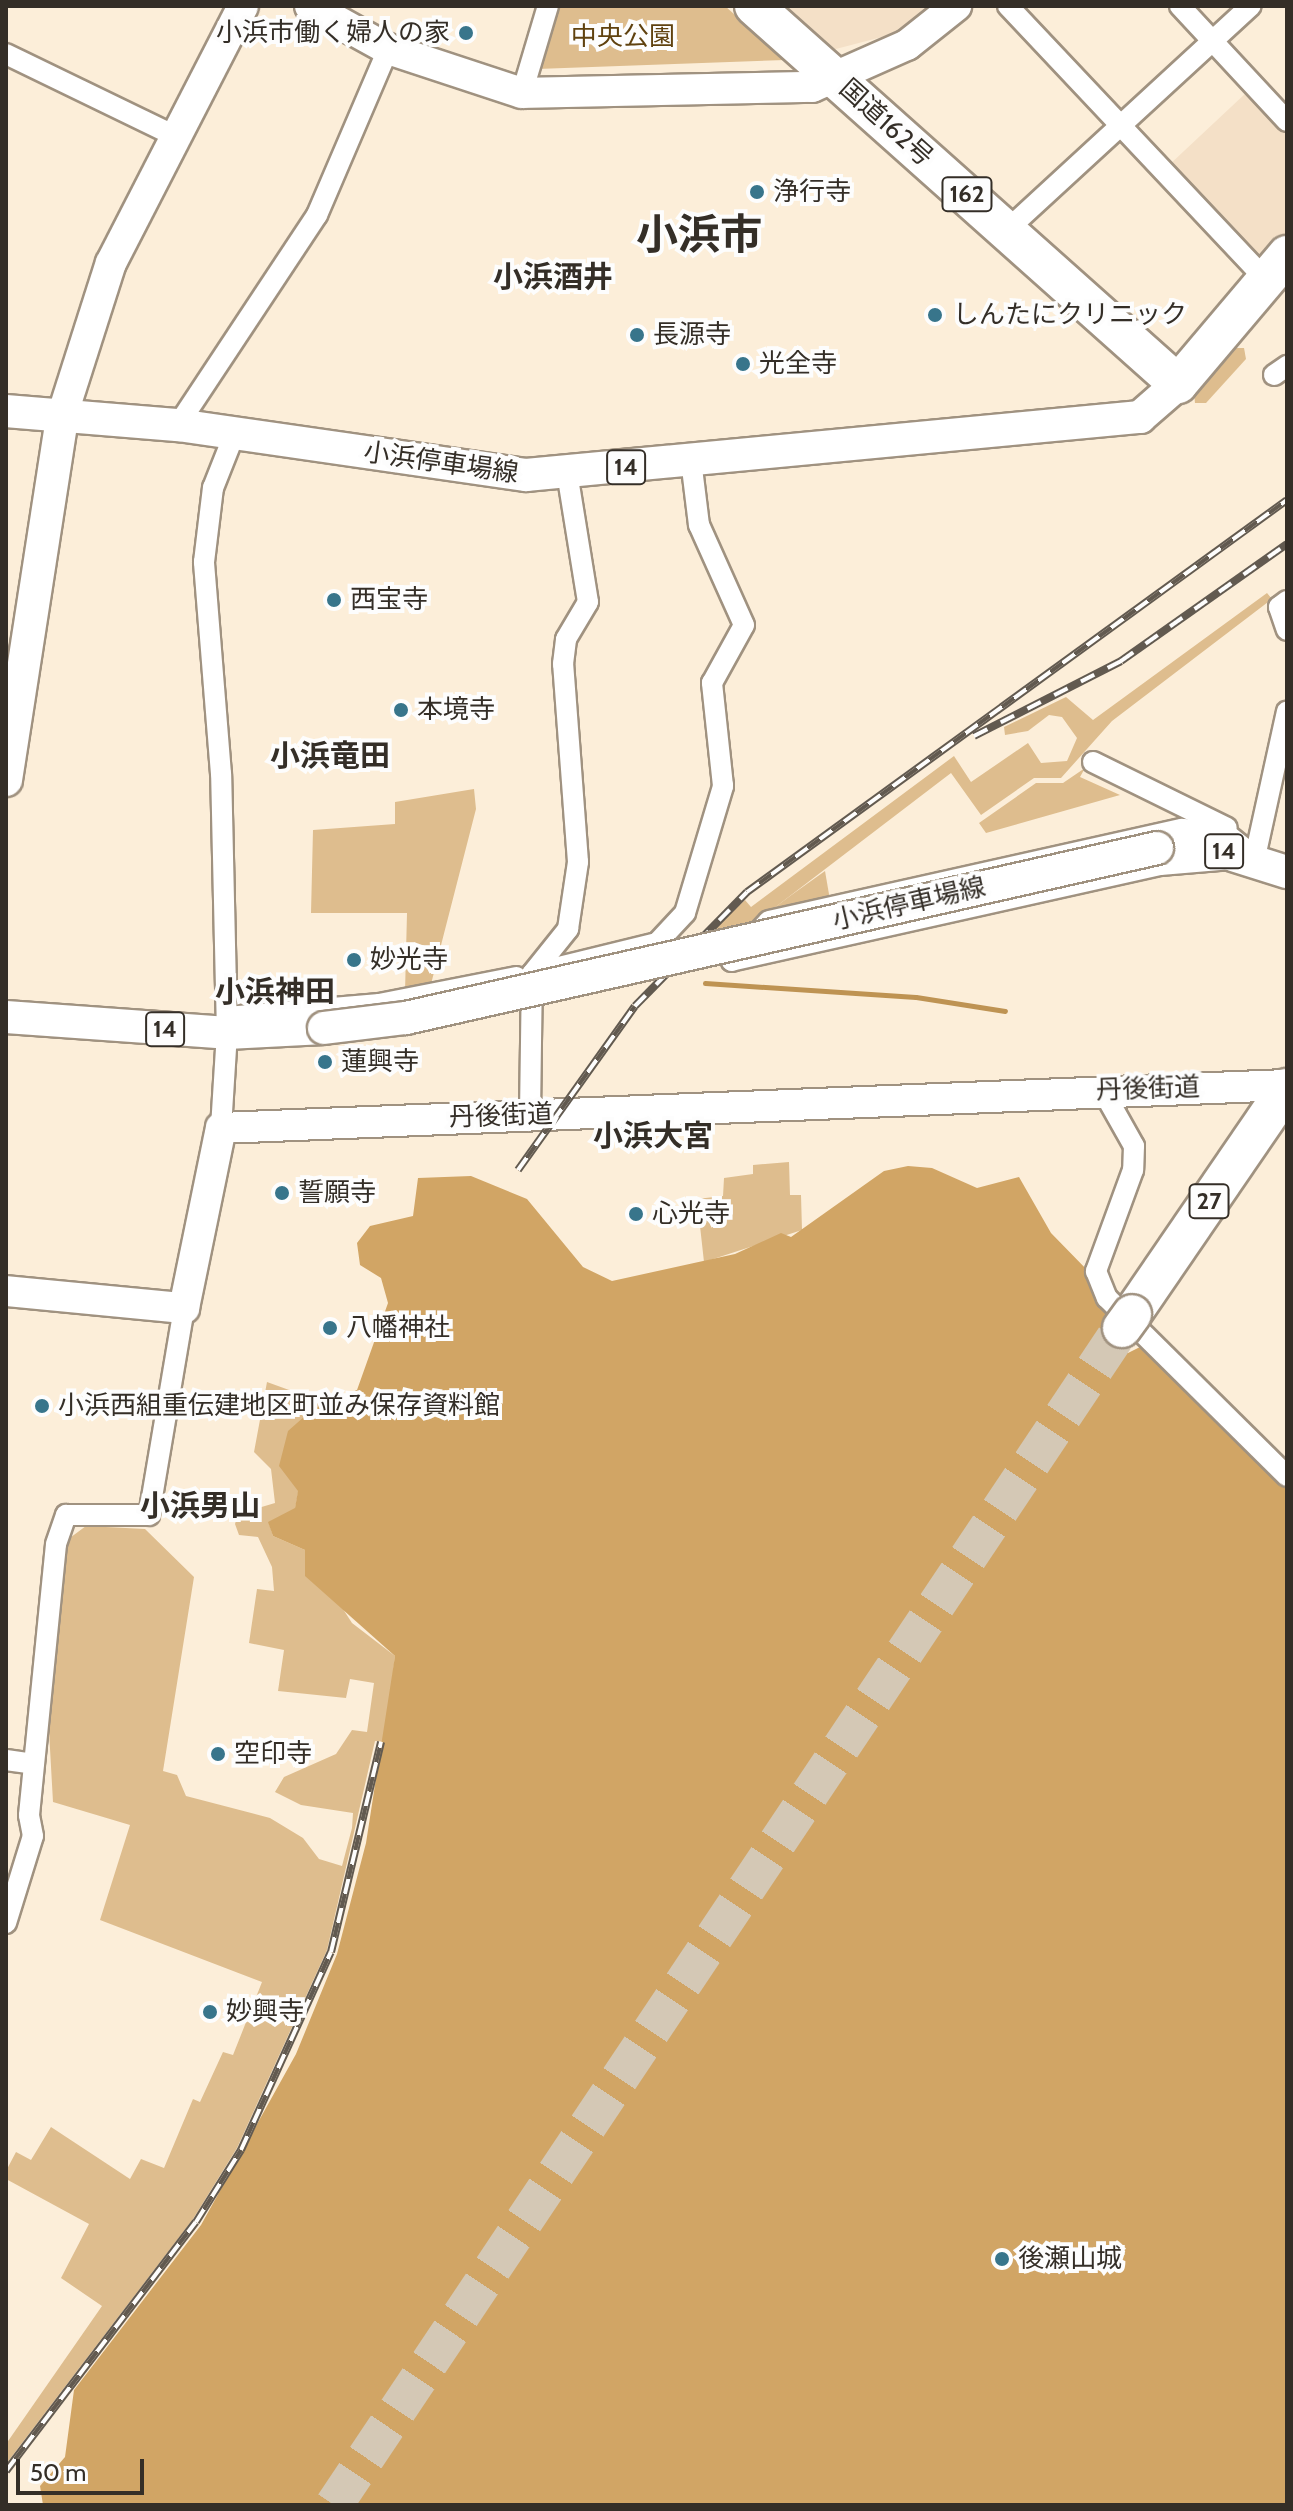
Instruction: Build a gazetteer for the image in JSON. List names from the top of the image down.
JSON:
{
  "streets": {
    "highway": ["国道162号", "162", "27"],
    "main road": ["小浜停車場線", "14"],
    "street": ["丹後街道"]
  },
  "crossings": [
    ["国道162号", "小浜停車場線"],
    ["丹後街道", "27"]
  ],
  "districts": [
    "小浜市",
    "小浜酒井",
    "小浜竜田",
    "小浜神田",
    "小浜大宮",
    "小浜男山"
  ],
  "parks": ["中央公園"],
  "places": [
    "小浜市働く婦人の家",
    "浄行寺",
    "しんたにクリニック",
    "長源寺",
    "光全寺",
    "西宝寺",
    "本境寺",
    "妙光寺",
    "蓮興寺",
    "誓願寺",
    "心光寺",
    "八幡神社",
    "小浜西組重伝建地区町並み保存資料館",
    "空印寺",
    "妙興寺",
    "後瀬山城"
  ],
  "scale_bar": "50 m"
}
